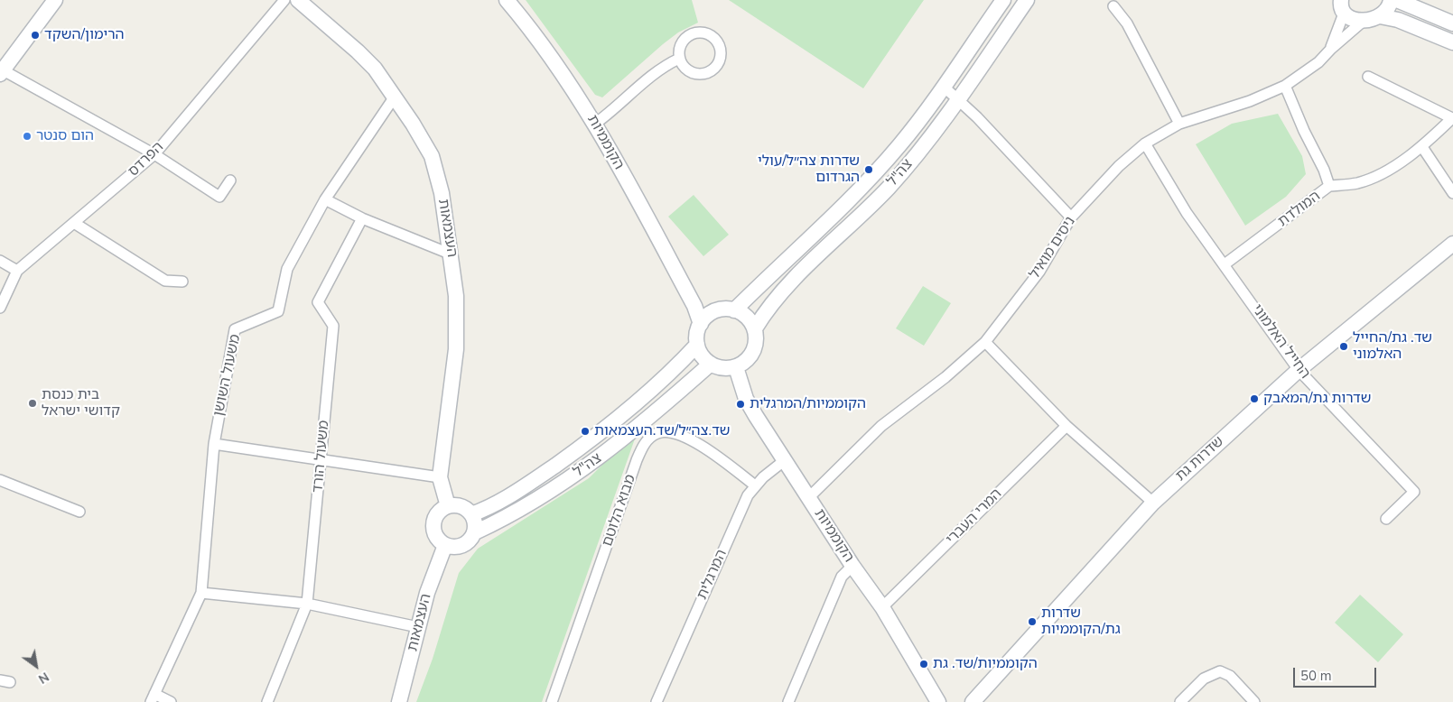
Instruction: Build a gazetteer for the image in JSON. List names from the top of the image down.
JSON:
{
  "streets": {
    "street": [
      "הקוממיות",
      "הפרדס",
      "צה\"ל",
      "המולדת",
      "העצמאות",
      "ניסים מואיל",
      "החייל האלמוני",
      "משעול השושן",
      "משעול הורד",
      "שדרות גת",
      "מבוא הלוטם",
      "המרי העברי",
      "המרגלית"
    ]
  },
  "crossings": [
    ["הקוממיות", "צה\"ל"],
    ["הקוממיות", "ניסים מואיל"],
    ["הקוממיות", "המרי העברי"],
    ["הקוממיות", "המרגלית"],
    ["צה\"ל", "העצמאות"],
    ["המולדת", "ניסים מואיל"],
    ["המולדת", "החייל האלמוני"],
    ["העצמאות", "משעול השושן"],
    ["ניסים מואיל", "החייל האלמוני"],
    ["החייל האלמוני", "שדרות גת"],
    ["מבוא הלוטם", "המרגלית"]
  ],
  "places": [
    "הרימון/השקד",
    "הום סנטר",
    "שדרות צה״ל/עולי הגרדום",
    "שד. גת/החייל האלמוני",
    "שדרות גת/המאבק",
    "בית כנסת קדושי ישראל",
    "הקוממיות/המרגלית",
    "שד.צה״ל/שד.העצמאות",
    "שדרות גת/הקוממיות",
    "הקוממיות/שד. גת"
  ],
  "scale_bar": "50 m",
  "north": "bottom right"
}
